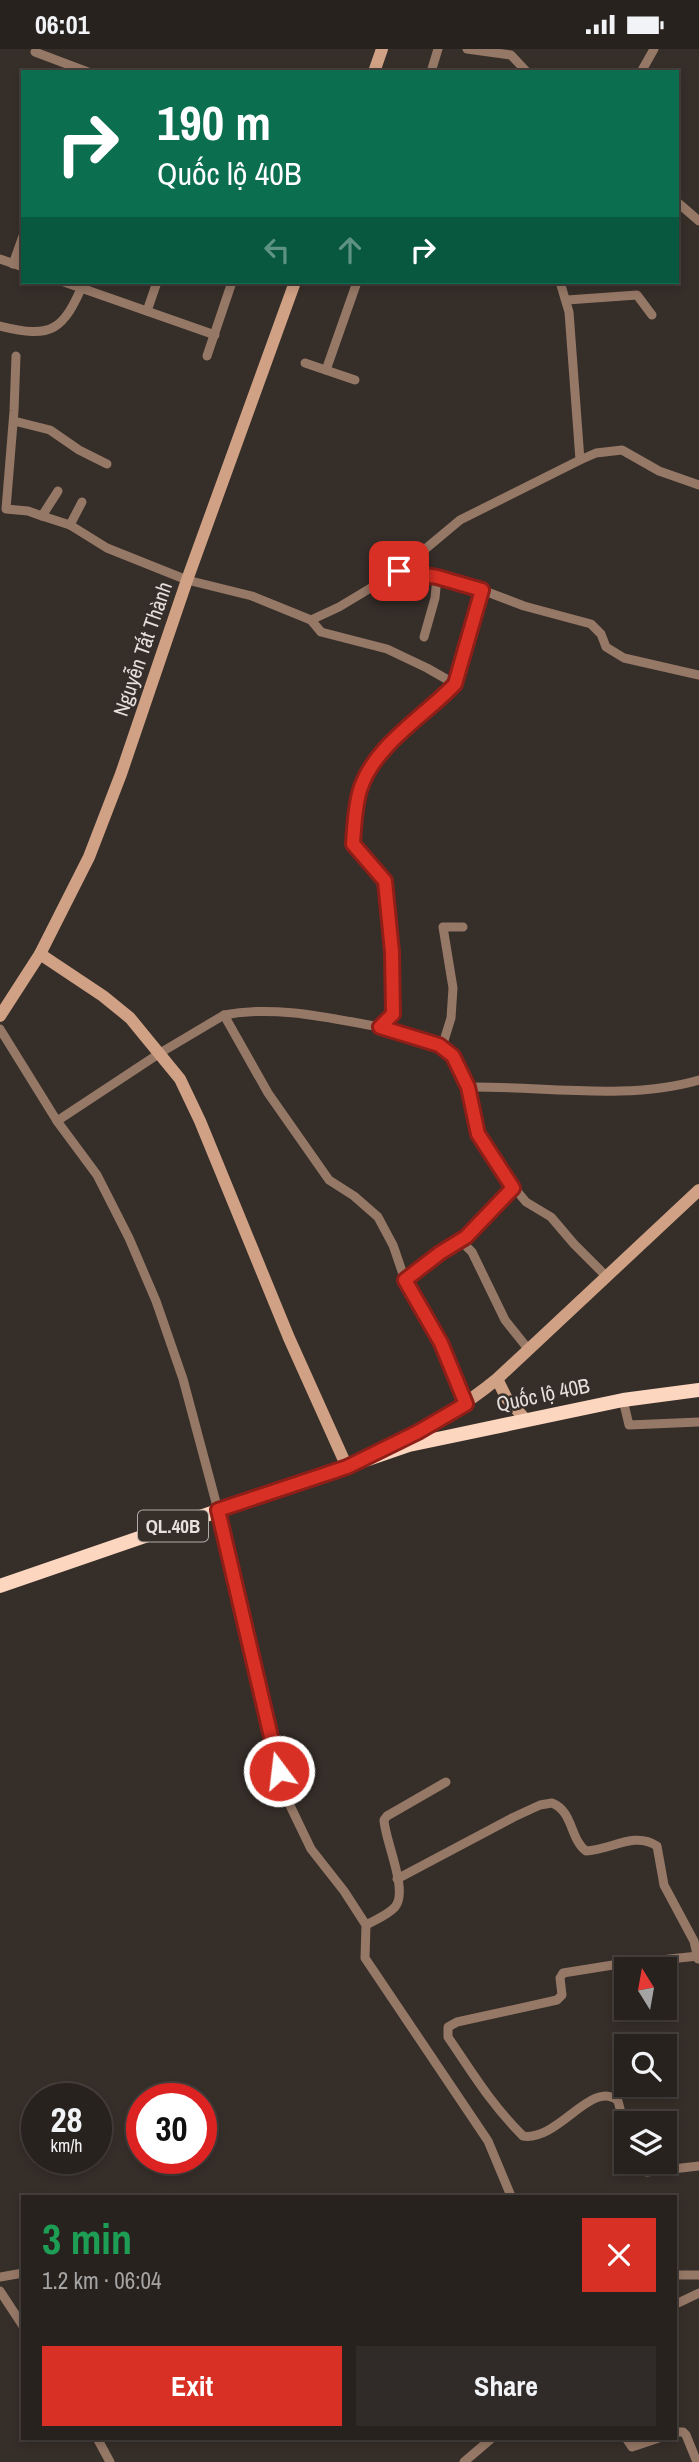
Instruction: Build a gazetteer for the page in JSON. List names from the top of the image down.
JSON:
{
  "streets": {
    "highway": ["Quốc lộ 40B", "QL.40B"],
    "main road": ["Nguyễn Tất Thành"]
  },
  "north": "top",
  "page": {
    "status": "06:01",
    "turn": ["190 m", "Quốc lộ 40B"],
    "speed": "28 km/h",
    "limit": "30",
    "heading": ["3 min", "1.2 km · 06:04"],
    "buttons": ["Exit", "Share"]
  }
}
